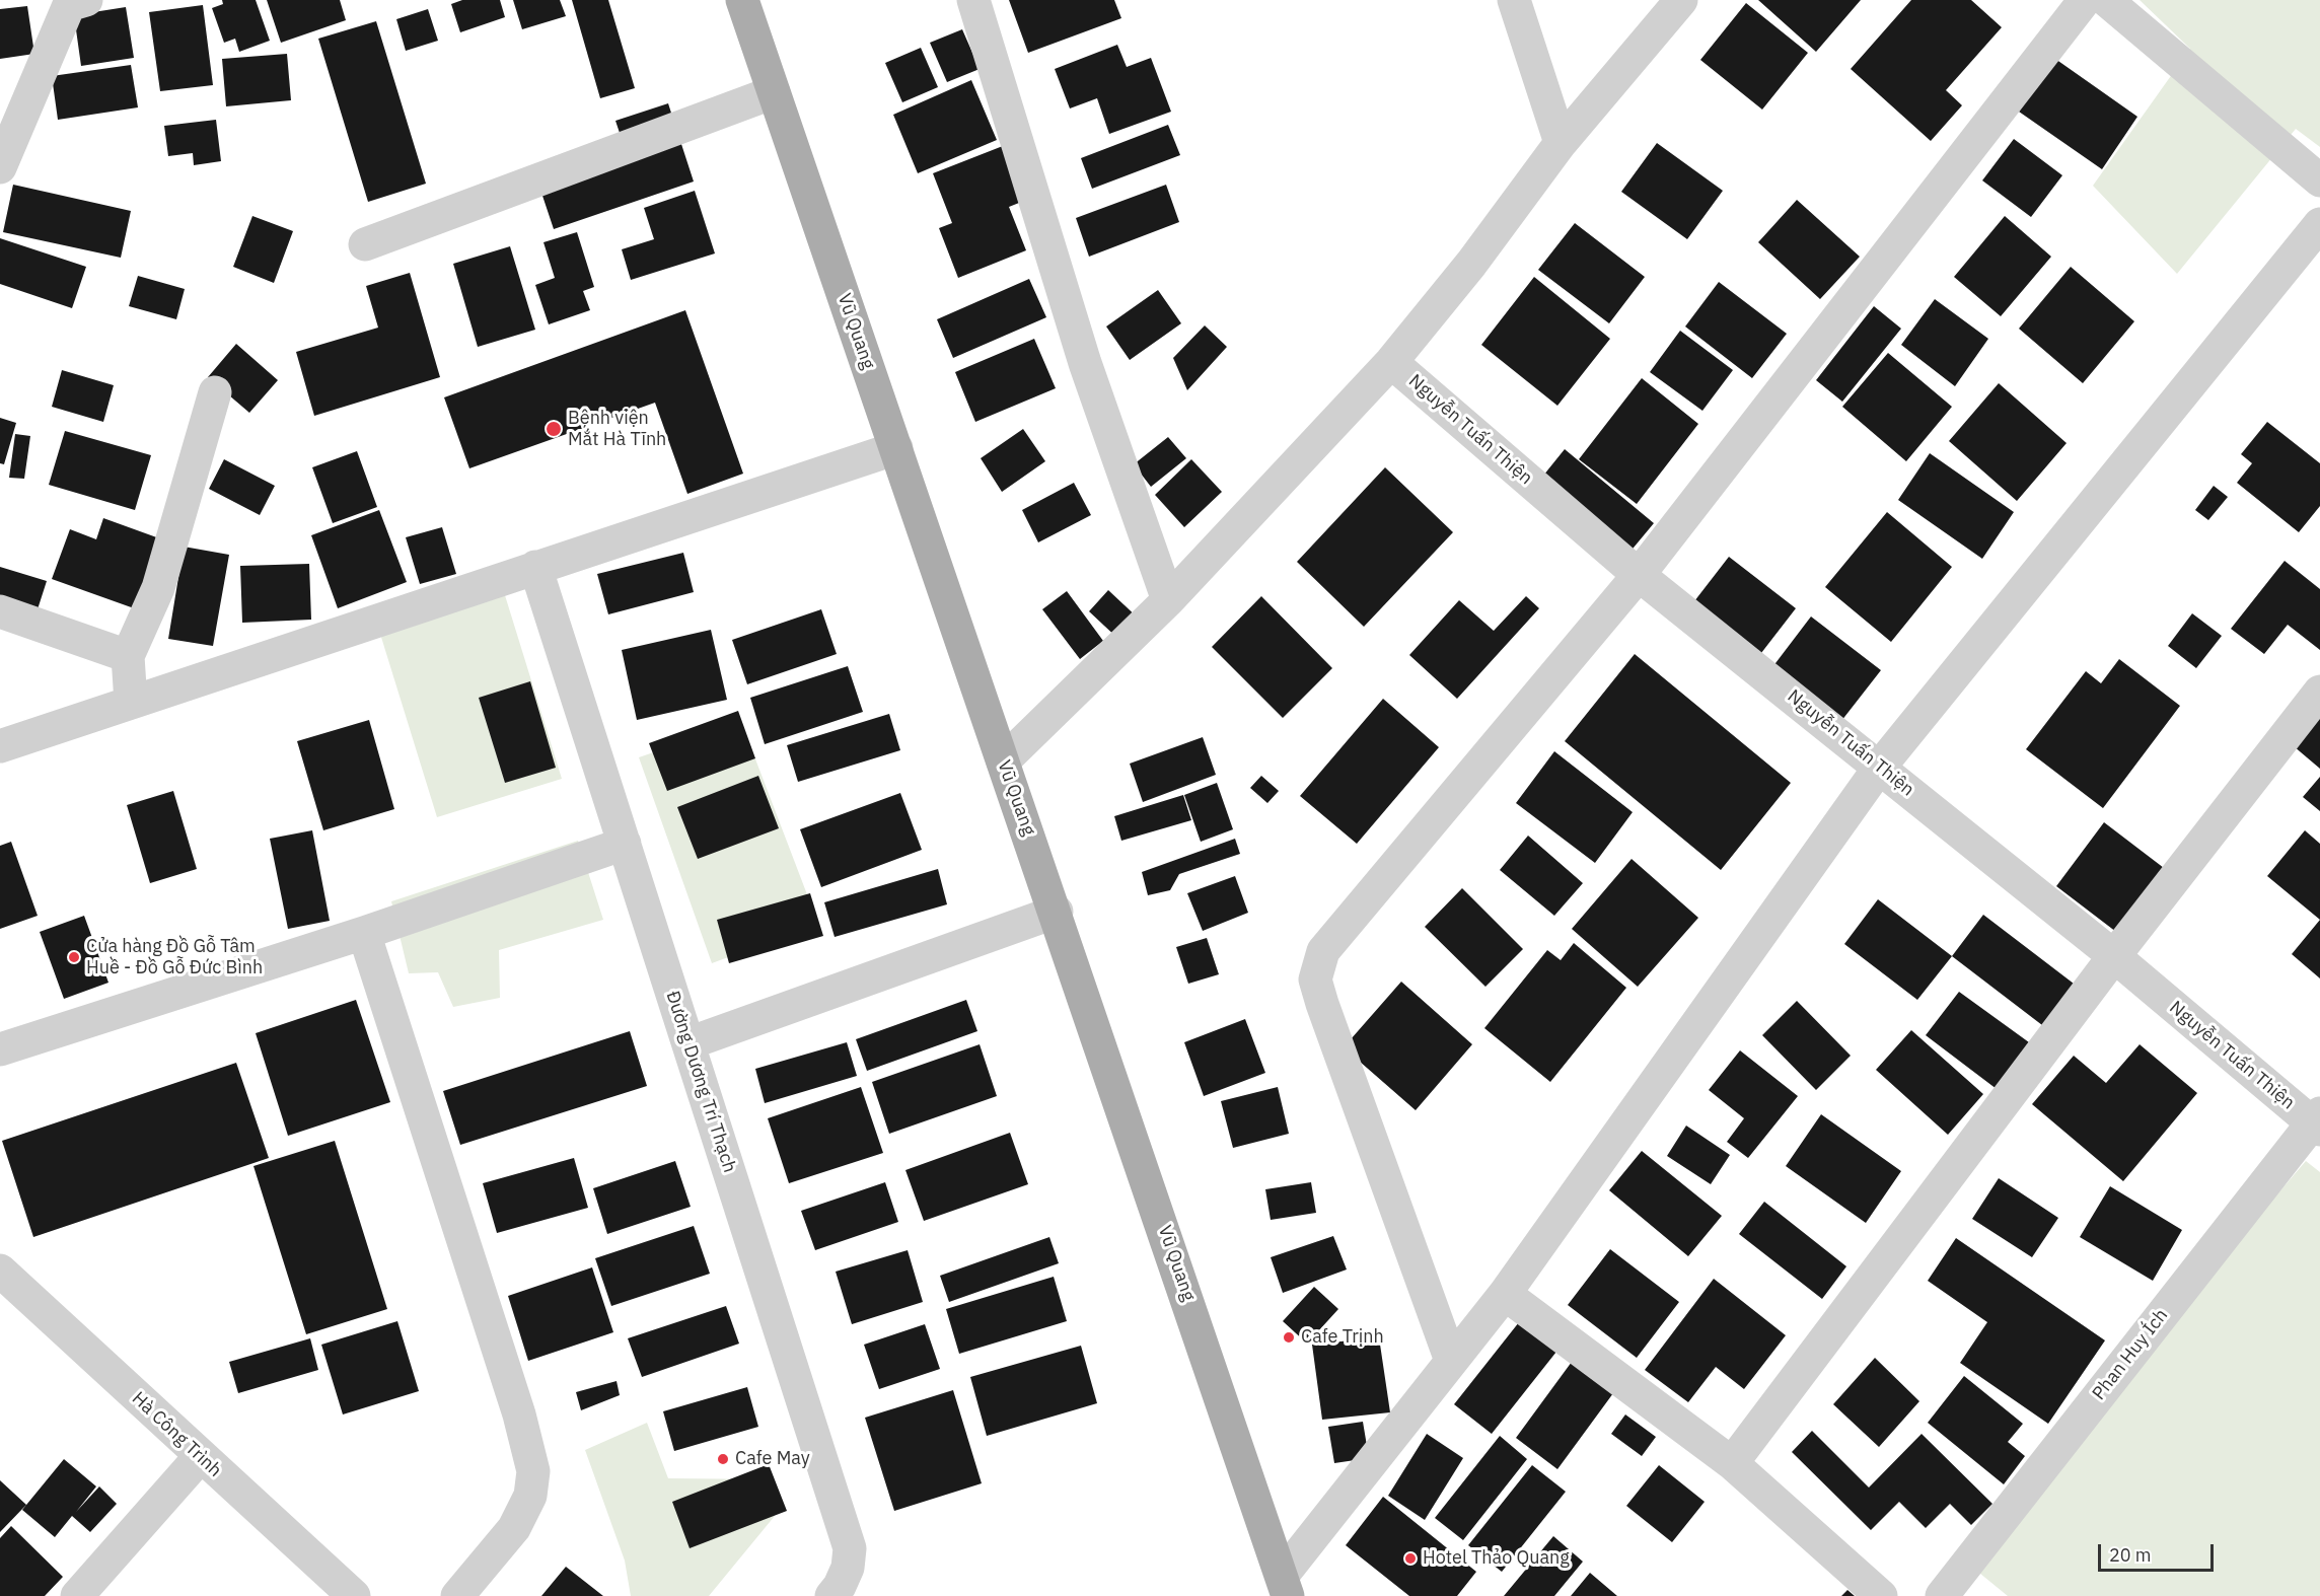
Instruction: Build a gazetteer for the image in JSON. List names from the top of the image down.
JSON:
{
  "streets": {
    "main road": ["Vũ Quang"],
    "street": [
      "Nguyễn Tuấn Thiện",
      "Đường Dương Trí Thạch",
      "Phan Huy Ích",
      "Hà Công Trình"
    ]
  },
  "crossings": [
    ["Nguyễn Tuấn Thiện", "Phan Huy Ích"]
  ],
  "places": [
    "Bệnh viện Mắt Hà Tĩnh",
    "Cửa hàng Đồ Gỗ Tâm Huề - Đồ Gỗ Đức Bình",
    "Cafe Trịnh",
    "Cafe May",
    "Hotel Thảo Quang"
  ],
  "scale_bar": "20 m"
}
